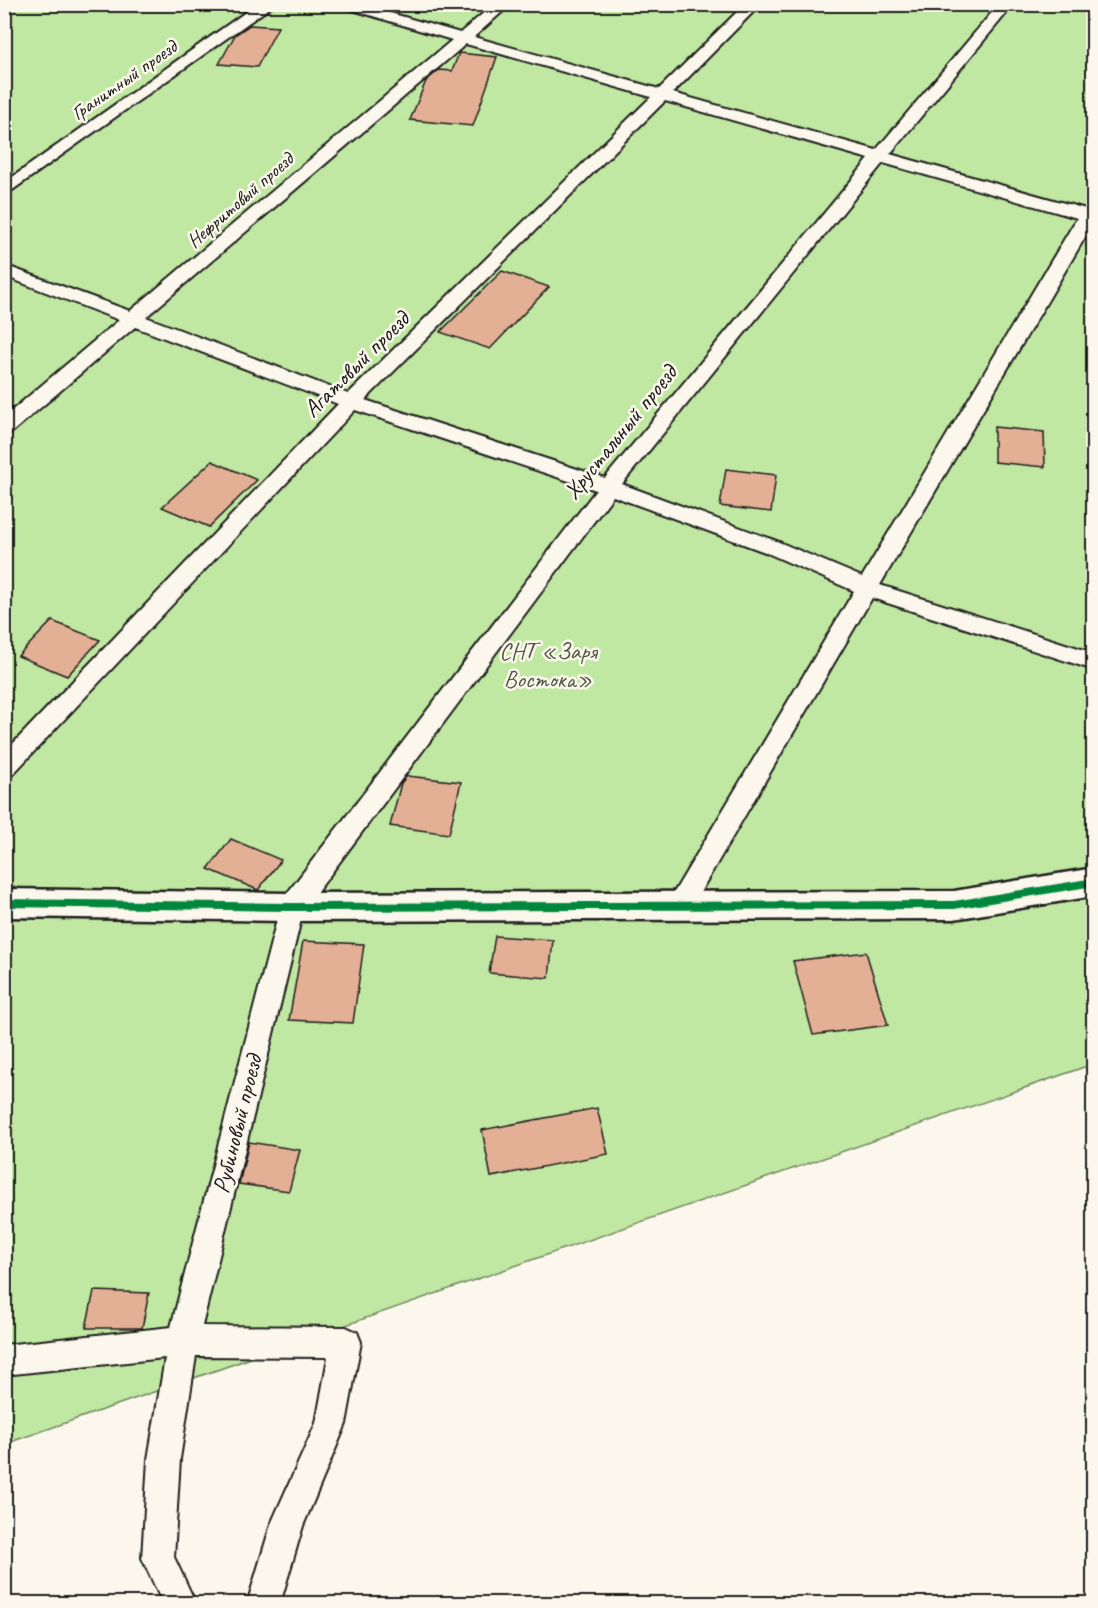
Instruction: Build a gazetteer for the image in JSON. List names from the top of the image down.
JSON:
{
  "streets": {
    "lane": [
      "Гранитный проезд",
      "Нефритовый проезд",
      "Агатовый проезд",
      "Хрустальный проезд",
      "Рубиновый проезд"
    ]
  },
  "crossings": [
    ["Хрустальный проезд", "Рубиновый проезд"]
  ],
  "parks": ["СНТ «Заря Востока»"]
}
